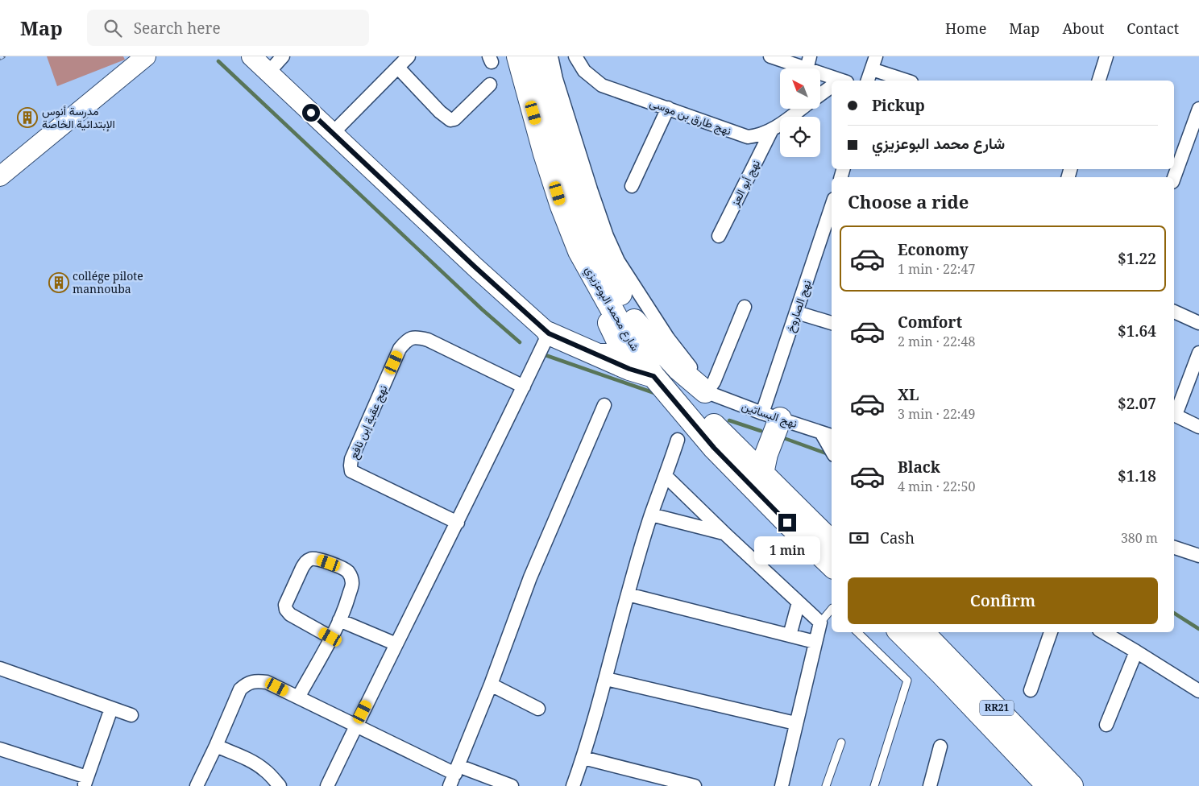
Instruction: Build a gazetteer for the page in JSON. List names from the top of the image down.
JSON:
{
  "streets": {
    "highway": ["شارع محمد البوعزيزي", "RR21"],
    "street": [
      "نهج طارق بن موسى",
      "نهج أبو العز",
      "نهج الصاروخ",
      "نهج البساتين",
      "نهج عقبة إبن نافع"
    ]
  },
  "crossings": [
    ["نهج طارق بن موسى", "نهج أبو العز"],
    ["نهج الصاروخ", "نهج البساتين"]
  ],
  "places": {
    "building": ["مدرسة أنوس الإبتدائية الخاصة", "collége pilote mannouba"]
  },
  "north": "top left",
  "page": {
    "header": "Map",
    "search": "Search here",
    "nav": [
      "Home",
      "Map",
      "About",
      "Contact"
    ],
    "banner": ["Pickup", "شارع محمد البوعزيزي"],
    "heading": "Choose a ride",
    "list": [
      {
        "name": "Economy",
        "note": "1 min · 22:47",
        "value": "$1.22"
      },
      {
        "name": "Comfort",
        "note": "2 min · 22:48",
        "value": "$1.64"
      },
      {
        "name": "XL",
        "note": "3 min · 22:49",
        "value": "$2.07"
      },
      {
        "name": "Black",
        "note": "4 min · 22:50",
        "value": "$1.18"
      }
    ],
    "pay": ["Cash", "380 m"],
    "bubble": "1 min",
    "buttons": "Confirm"
  }
}
